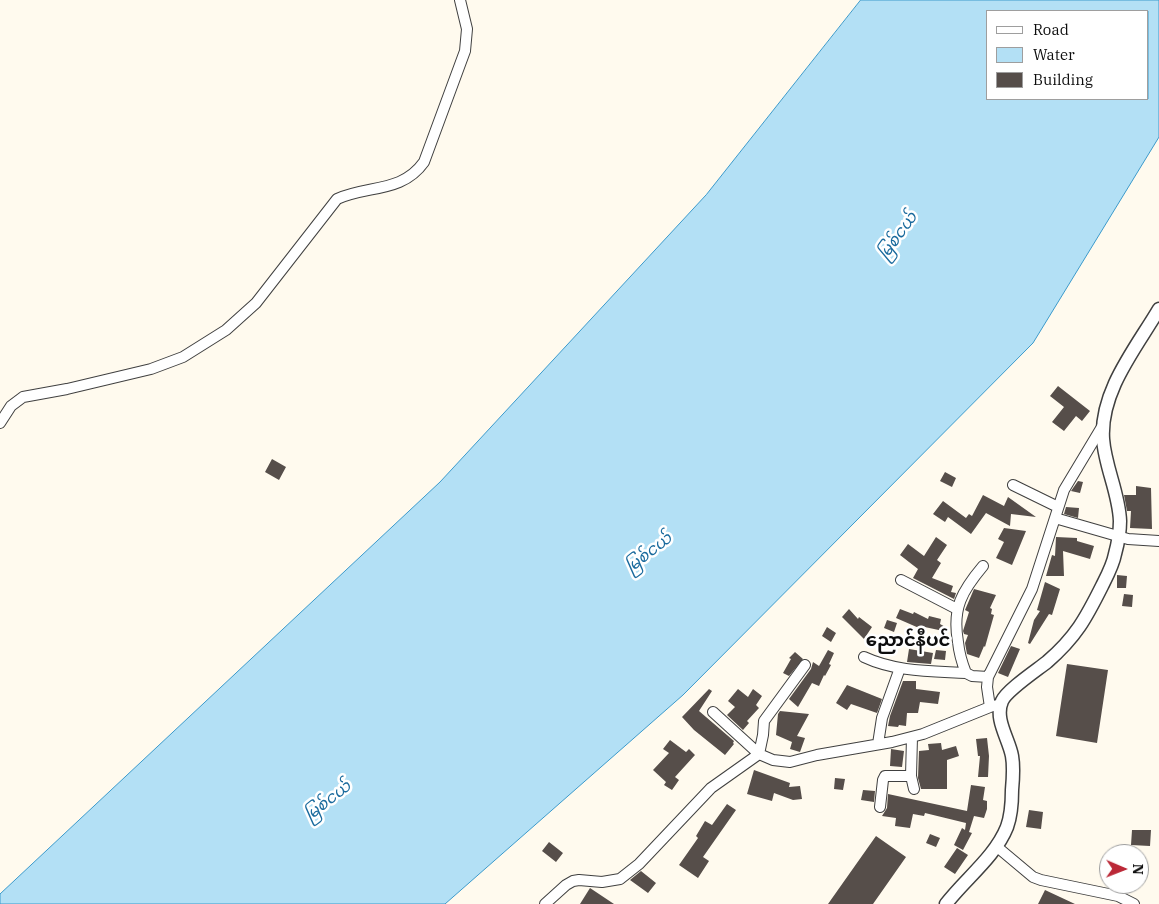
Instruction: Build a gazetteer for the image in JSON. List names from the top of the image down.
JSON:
{
  "districts": ["ညောင်နီပင်"],
  "water": ["မြစ်ငယ်"],
  "legend": ["Road", "Water", "Building"],
  "north": "right"
}
